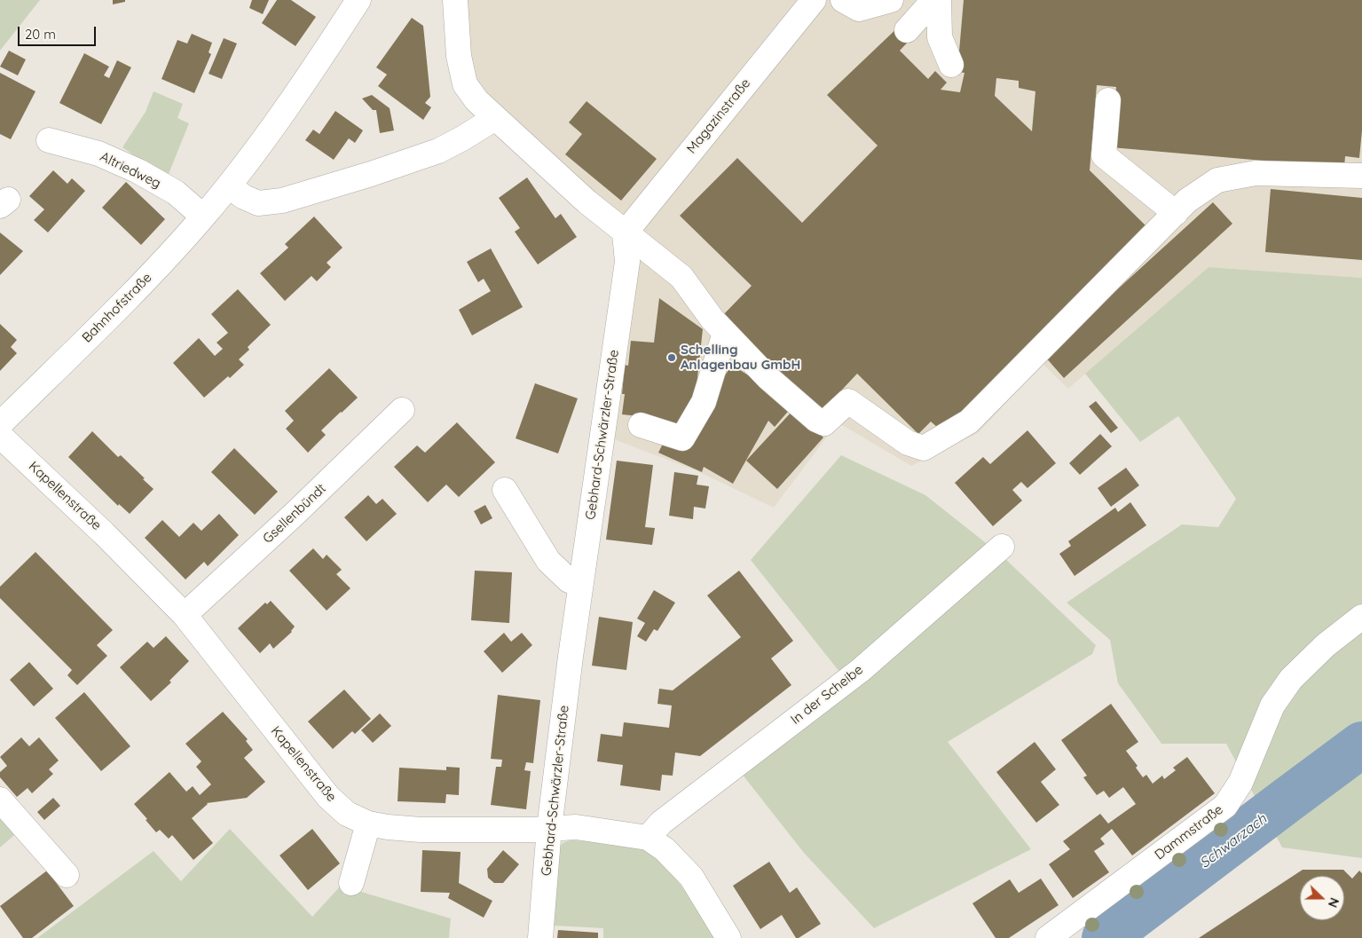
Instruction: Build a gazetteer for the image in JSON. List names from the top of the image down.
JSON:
{
  "streets": {
    "street": [
      "Magazinstraße",
      "Altriedweg",
      "Bahnhofstraße",
      "Gebhard-Schwärzler-Straße",
      "Kapellenstraße",
      "Gsellenbündt",
      "In der Scheibe",
      "Dammstraße"
    ]
  },
  "crossings": [
    ["Magazinstraße", "Gebhard-Schwärzler-Straße"],
    ["Altriedweg", "Bahnhofstraße"],
    ["Gebhard-Schwärzler-Straße", "Kapellenstraße"],
    ["Kapellenstraße", "Gsellenbündt"],
    ["Kapellenstraße", "In der Scheibe"]
  ],
  "water": ["Schwarzach"],
  "places": ["Schelling Anlagenbau GmbH"],
  "scale_bar": "20 m",
  "north": "right"
}
